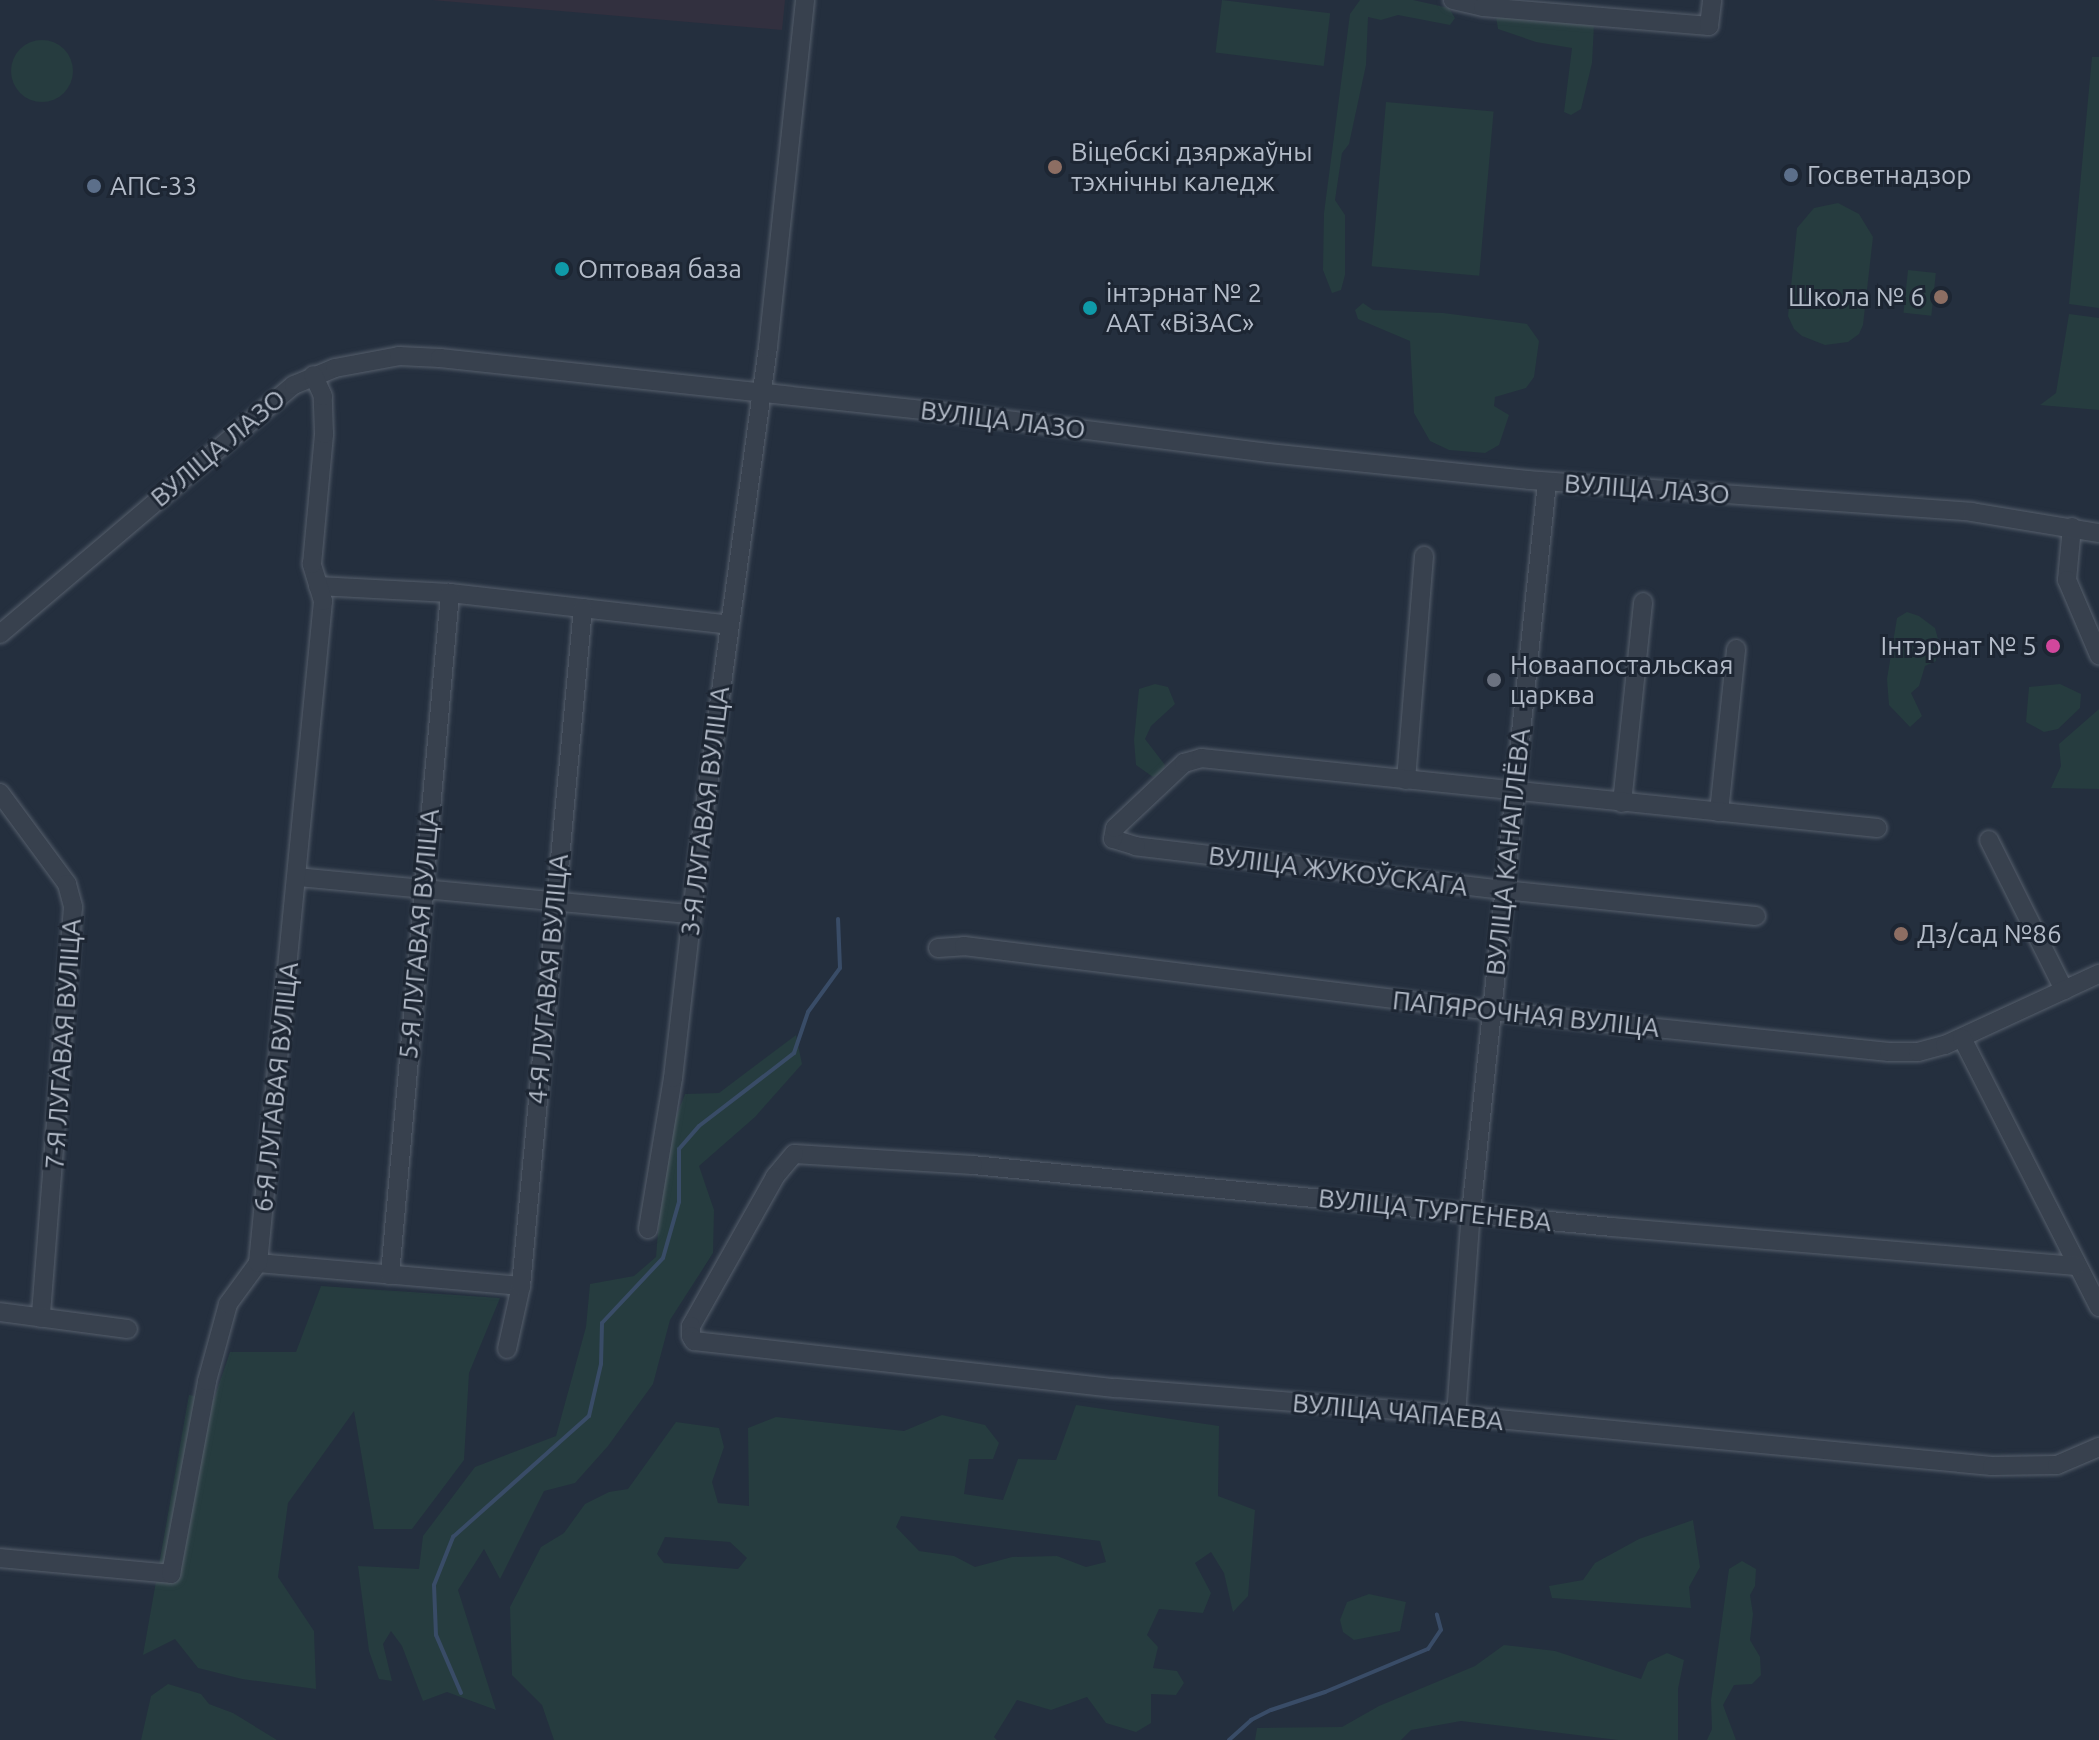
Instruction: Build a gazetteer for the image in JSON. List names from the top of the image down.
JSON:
{
  "streets": {
    "street": [
      "ВУЛІЦА ЛАЗО",
      "3-Я ЛУГАВАЯ ВУЛІЦА",
      "ВУЛІЦА КАНАПЛЁВА",
      "ВУЛІЦА ЖУКОЎСКАГА",
      "5-Я ЛУГАВАЯ ВУЛІЦА",
      "4-Я ЛУГАВАЯ ВУЛІЦА",
      "ПАПЯРОЧНАЯ ВУЛІЦА",
      "7-Я ЛУГАВАЯ ВУЛІЦА",
      "6-Я ЛУГАВАЯ ВУЛІЦА",
      "ВУЛІЦА ТУРГЕНЕВА",
      "ВУЛІЦА ЧАПАЕВА"
    ]
  },
  "crossings": [
    ["ВУЛІЦА ЛАЗО", "3-Я ЛУГАВАЯ ВУЛІЦА"],
    ["ВУЛІЦА ЛАЗО", "ВУЛІЦА КАНАПЛЁВА"],
    ["ВУЛІЦА ЛАЗО", "6-Я ЛУГАВАЯ ВУЛІЦА"],
    ["ВУЛІЦА КАНАПЛЁВА", "ВУЛІЦА ЖУКОЎСКАГА"],
    ["ВУЛІЦА КАНАПЛЁВА", "ПАПЯРОЧНАЯ ВУЛІЦА"],
    ["ВУЛІЦА КАНАПЛЁВА", "ВУЛІЦА ТУРГЕНЕВА"],
    ["ВУЛІЦА КАНАПЛЁВА", "ВУЛІЦА ЧАПАЕВА"],
    ["ВУЛІЦА ТУРГЕНЕВА", "ВУЛІЦА ЧАПАЕВА"]
  ],
  "places": [
    "Віцебскі дзяржаўны тэхнічны каледж",
    "Госветнадзор",
    "АПС-33",
    "Оптовая база",
    "Школа № 6",
    "інтэрнат № 2 ААТ «ВіЗАС»",
    "Інтэрнат № 5",
    "Новаапостальская царква",
    "Дз/сад №86"
  ]
}
